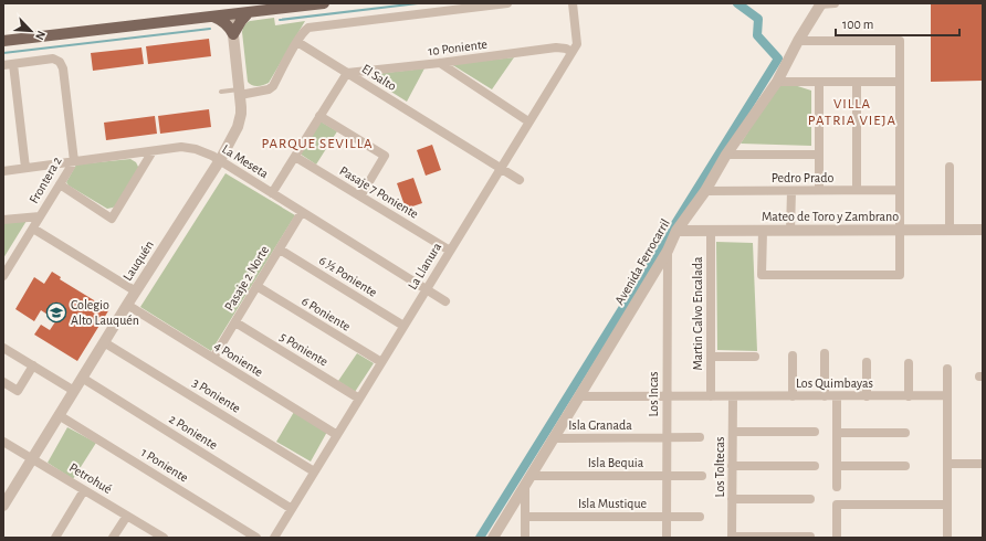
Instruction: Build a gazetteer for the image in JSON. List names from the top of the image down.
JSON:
{
  "streets": {
    "street": [
      "10 Poniente",
      "El Salto",
      "La Meseta",
      "Pedro Prado",
      "Frontera 2",
      "Pasaje 7 Poniente",
      "Mateo de Toro y Zambrano",
      "Lauquén",
      "Avenida Ferrocarril",
      "La Llanura",
      "6 ½ Poniente",
      "Pasaje 2 Norte",
      "6 Poniente",
      "Martin Calvo Encalada",
      "5 Poniente",
      "4 Poniente",
      "Los Quimbayas",
      "Los Incas",
      "3 Poniente",
      "Isla Granada",
      "2 Poniente",
      "Isla Bequia",
      "1 Poniente",
      "Los Toltecas",
      "Petrohué",
      "Isla Mustique"
    ]
  },
  "crossings": [
    ["10 Poniente", "El Salto"],
    ["10 Poniente", "La Llanura"],
    ["El Salto", "La Llanura"],
    ["La Meseta", "Frontera 2"],
    ["La Meseta", "Lauquén"],
    ["La Meseta", "La Llanura"],
    ["La Meseta", "Pasaje 2 Norte"],
    ["Pedro Prado", "Avenida Ferrocarril"],
    ["Pasaje 7 Poniente", "La Llanura"],
    ["Mateo de Toro y Zambrano", "Avenida Ferrocarril"],
    ["Mateo de Toro y Zambrano", "Martin Calvo Encalada"],
    ["Lauquén", "4 Poniente"],
    ["Lauquén", "3 Poniente"],
    ["Lauquén", "2 Poniente"],
    ["Lauquén", "1 Poniente"],
    ["Lauquén", "Petrohué"],
    ["Avenida Ferrocarril", "Los Quimbayas"],
    ["Avenida Ferrocarril", "Los Incas"],
    ["Avenida Ferrocarril", "Isla Granada"],
    ["Avenida Ferrocarril", "Isla Bequia"],
    ["La Llanura", "6 ½ Poniente"],
    ["La Llanura", "6 Poniente"],
    ["La Llanura", "5 Poniente"],
    ["La Llanura", "4 Poniente"],
    ["La Llanura", "3 Poniente"],
    ["La Llanura", "2 Poniente"],
    ["6 ½ Poniente", "Pasaje 2 Norte"],
    ["Pasaje 2 Norte", "6 Poniente"],
    ["Pasaje 2 Norte", "5 Poniente"],
    ["Pasaje 2 Norte", "4 Poniente"],
    ["Martin Calvo Encalada", "Los Quimbayas"],
    ["Los Quimbayas", "Los Incas"],
    ["Los Quimbayas", "Los Toltecas"],
    ["Los Incas", "Isla Granada"],
    ["Los Incas", "Isla Bequia"],
    ["Los Incas", "Isla Mustique"]
  ],
  "districts": ["VILLA PATRIA VIEJA", "PARQUE SEVILLA"],
  "places": {
    "school or university": ["Colegio Alto Lauquén"]
  },
  "scale_bar": "100 m",
  "north": "bottom right"
}
